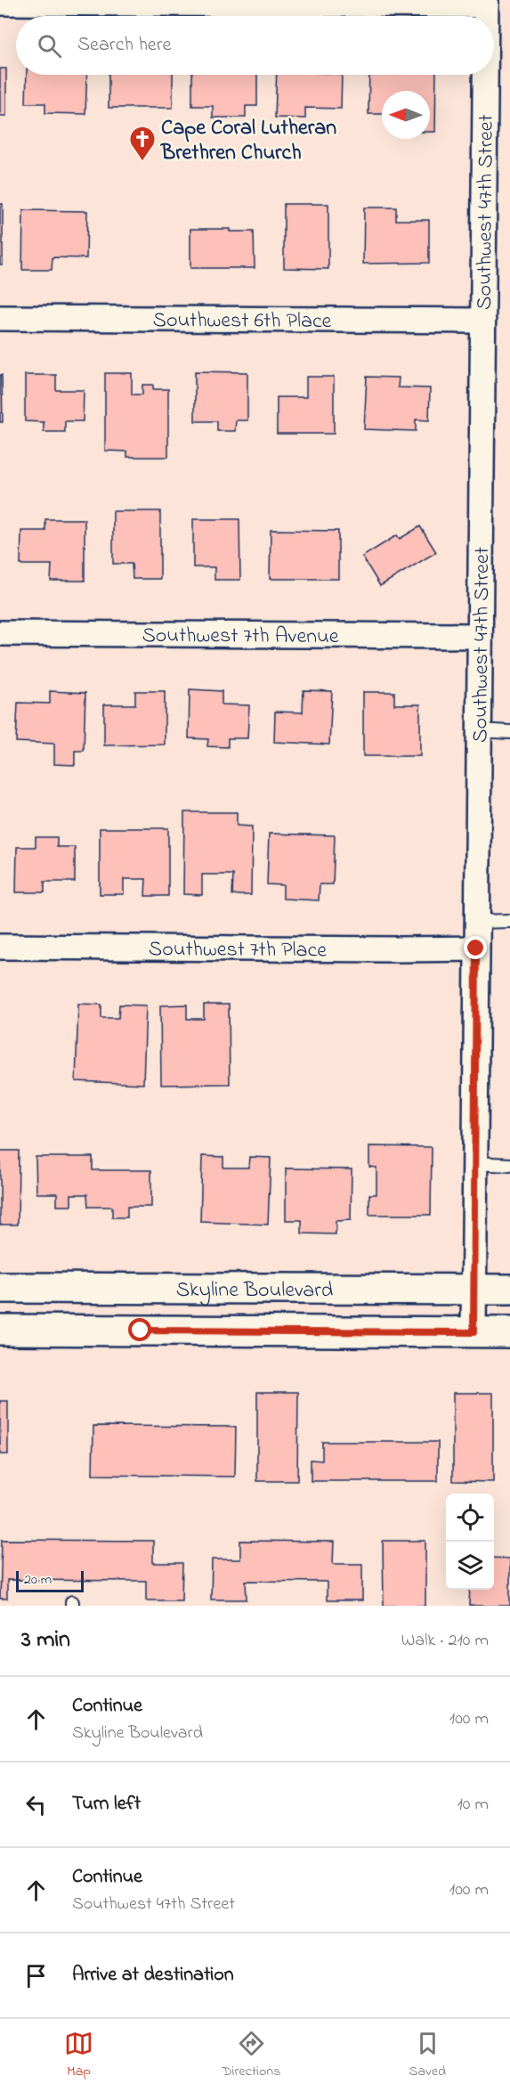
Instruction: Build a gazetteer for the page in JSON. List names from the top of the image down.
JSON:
{
  "streets": {
    "street": [
      "Southwest 47th Street",
      "Southwest 6th Place",
      "Southwest 7th Avenue",
      "Southwest 7th Place",
      "Skyline Boulevard"
    ]
  },
  "crossings": [
    ["Southwest 47th Street", "Southwest 6th Place"],
    ["Southwest 47th Street", "Southwest 7th Avenue"],
    ["Southwest 47th Street", "Southwest 7th Place"],
    ["Southwest 47th Street", "Skyline Boulevard"]
  ],
  "places": {
    "church": ["Cape Coral Lutheran Brethren Church"]
  },
  "scale_bar": "20 m",
  "north": "left",
  "page": {
    "search": "Search here",
    "scale": "20 m",
    "heading": ["3 min", "Walk · 210 m"],
    "list": [
      ["Continue", "Skyline Boulevard", "100 m"],
      ["Turn left", "10 m"],
      ["Continue", "Southwest 47th Street", "100 m"],
      "Arrive at destination"
    ],
    "nav": ["Map", "Directions", "Saved"]
  }
}
